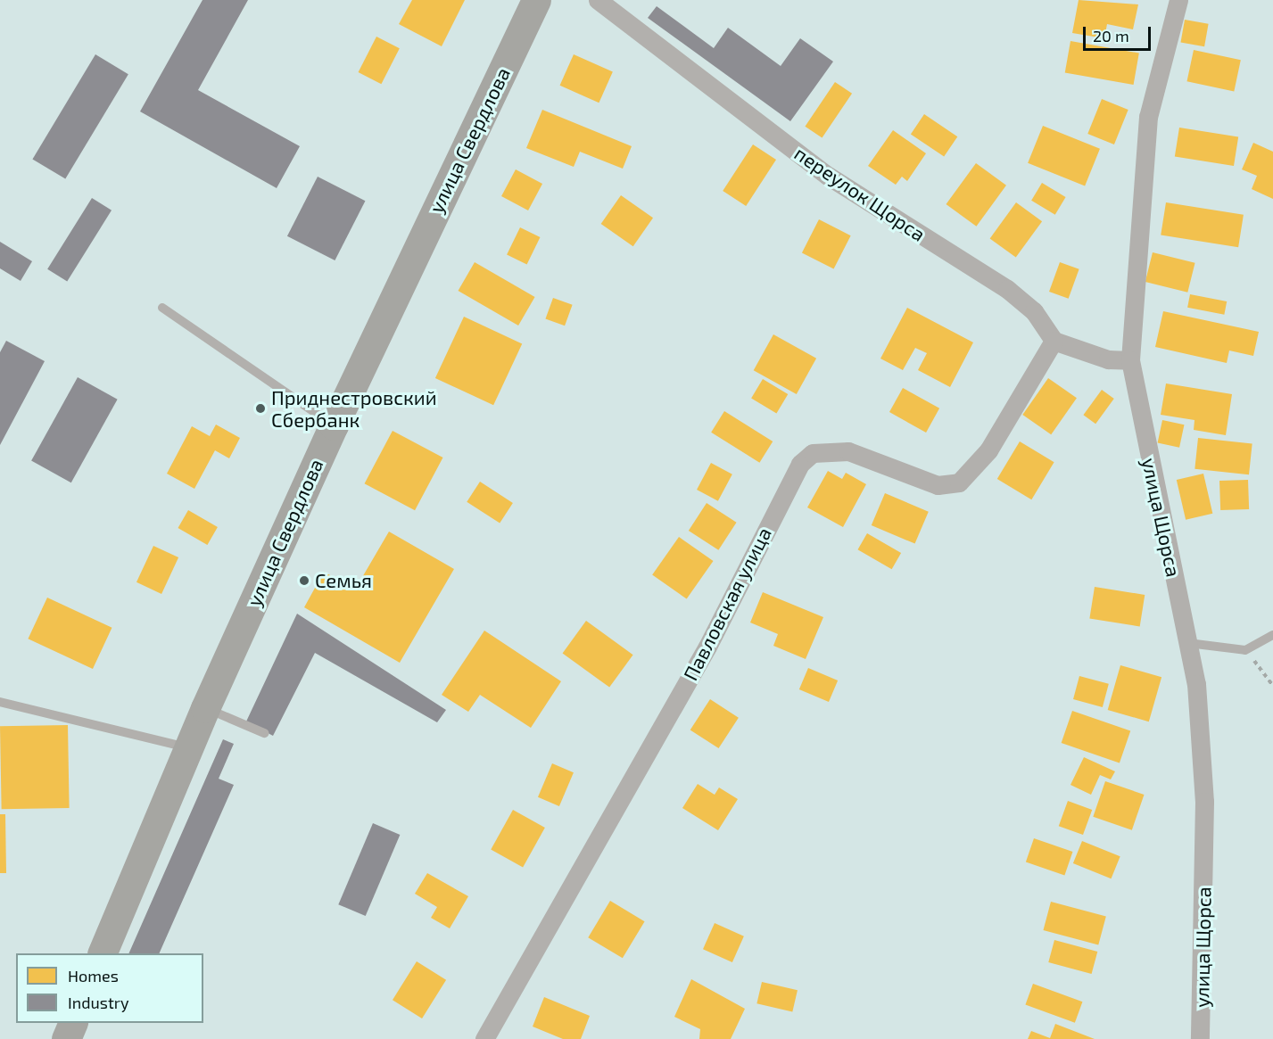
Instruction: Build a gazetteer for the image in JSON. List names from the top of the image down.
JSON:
{
  "streets": {
    "highway": ["улица Свердлова"],
    "street": ["переулок Щорса", "улица Щорса", "Павловская улица"]
  },
  "crossings": [
    ["переулок Щорса", "Павловская улица"]
  ],
  "places": ["Приднестровский Сбербанк", "Семья"],
  "legend": ["Homes", "Industry"],
  "scale_bar": "20 m"
}
